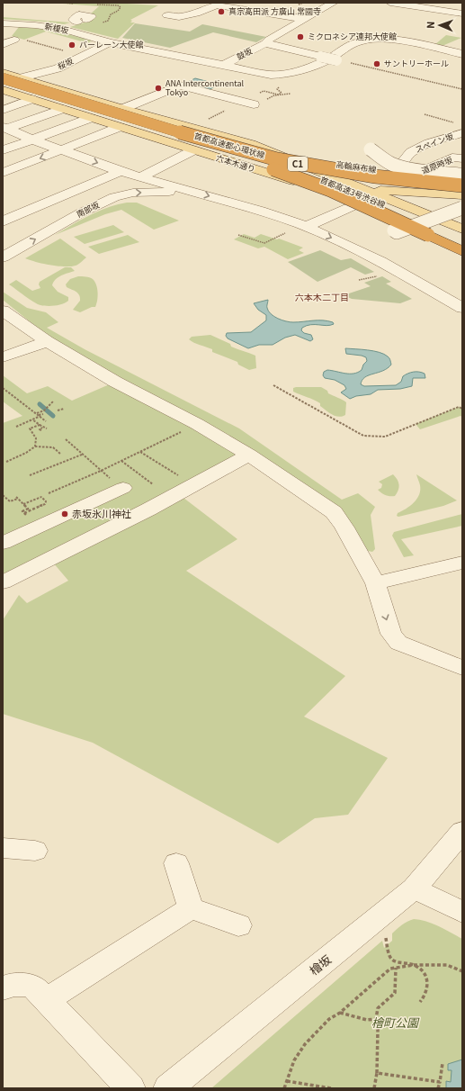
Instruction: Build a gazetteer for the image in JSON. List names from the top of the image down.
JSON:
{
  "streets": {
    "highway": ["首都高速都心環状線", "C1", "首都高速3号渋谷線"],
    "main road": ["六本木通り", "高輪麻布線"],
    "street": [
      "新榎坂",
      "鼓坂",
      "桜坂",
      "スペイン坂",
      "道原時坂",
      "南部坂",
      "檜坂"
    ]
  },
  "crossings": [
    ["新榎坂", "鼓坂"],
    ["新榎坂", "桜坂"],
    ["スペイン坂", "高輪麻布線"],
    ["首都高速都心環状線", "六本木通り"],
    ["首都高速都心環状線", "首都高速3号渋谷線"],
    ["六本木通り", "高輪麻布線"],
    ["六本木通り", "首都高速3号渋谷線"],
    ["道原時坂", "高輪麻布線"]
  ],
  "districts": ["六本木二丁目"],
  "parks": ["檜町公園"],
  "places": [
    "真宗高田派 方廣山 常國寺",
    "ミクロネシア連邦大使館",
    "バーレーン大使館",
    "サントリーホール",
    "ANA Intercontinental Tokyo",
    "赤坂氷川神社"
  ],
  "north": "left"
}
